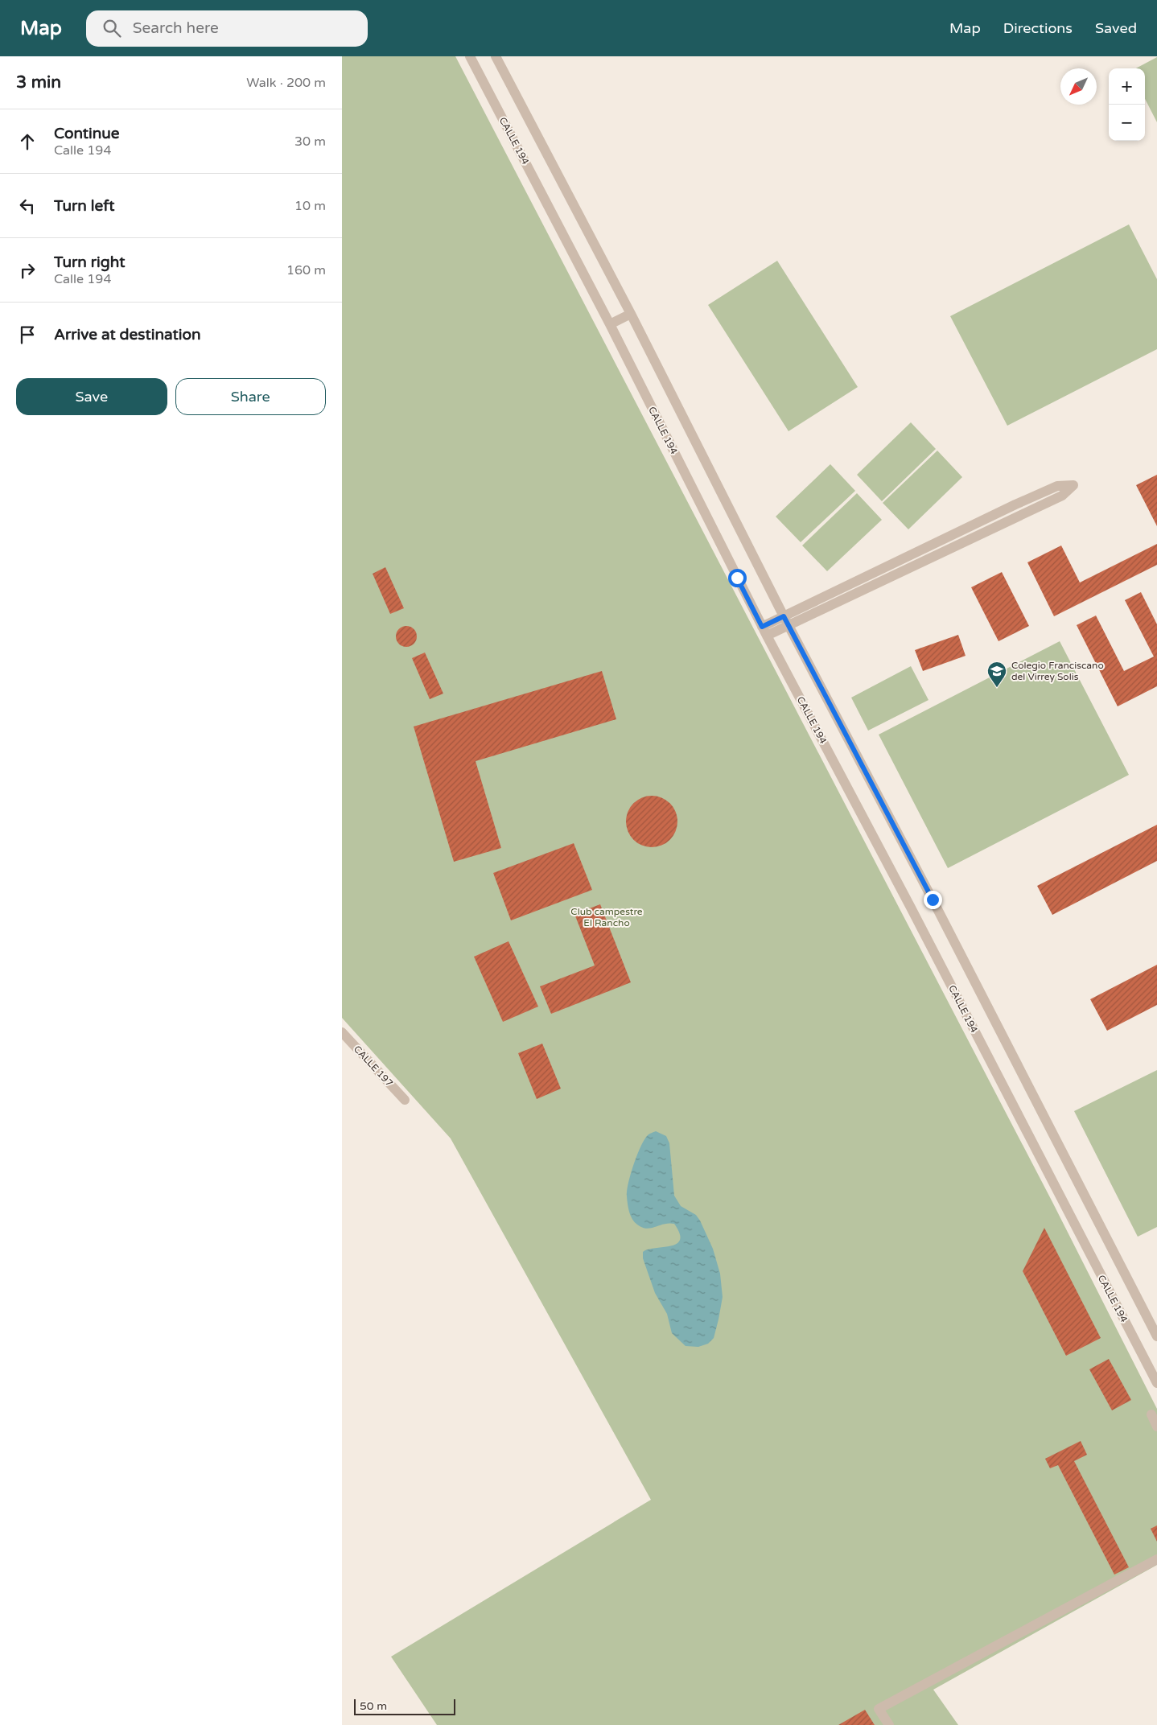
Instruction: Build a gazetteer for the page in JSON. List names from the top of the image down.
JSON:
{
  "streets": {
    "street": ["CALLE 194", "CALLE 197"]
  },
  "parks": ["Club campestre El Rancho"],
  "places": {
    "school or university": ["Colegio Franciscano del Virrey Solis"]
  },
  "scale_bar": "50 m",
  "north": "bottom left",
  "page": {
    "header": "Map",
    "search": "Search here",
    "nav": ["Map", "Directions", "Saved"],
    "heading": ["3 min", "Walk · 200 m"],
    "map_buttons": ["+", "−"],
    "list": [
      ["Continue", "Calle 194", "30 m"],
      ["Turn left", "10 m"],
      ["Turn right", "Calle 194", "160 m"],
      "Arrive at destination"
    ],
    "buttons": ["Save", "Share"],
    "scale": "50 m"
  }
}
